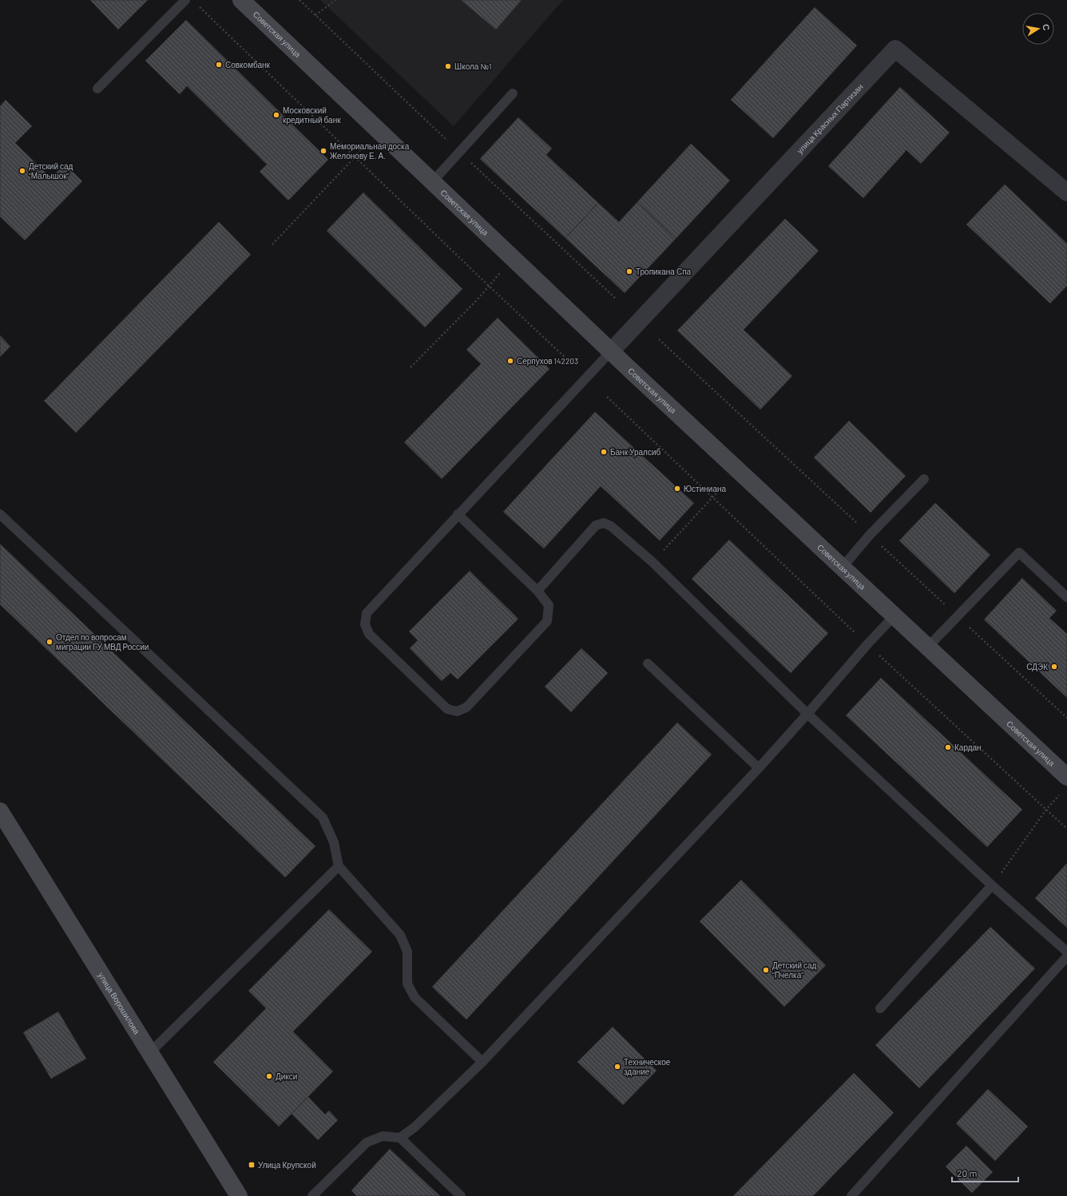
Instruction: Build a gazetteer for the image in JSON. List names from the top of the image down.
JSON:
{
  "streets": {
    "street": ["Советская улица", "улица Красных Партизан", "улица Ворошилова"]
  },
  "crossings": [
    ["Советская улица", "улица Красных Партизан"]
  ],
  "places": {
    "other": [
      "Совкомбанк",
      "Школа №1",
      "Московский кредитный банк",
      "Мемориальная доска Желонову Е. А.",
      "Детский сад \"Малышок\"",
      "Тропикана Спа",
      "Серпухов 142203",
      "Банк Уралсиб",
      "Юстиниана",
      "Отдел по вопросам миграции ГУ МВД России",
      "СДЭК",
      "Кардан",
      "Детский сад \"Пчелка\"",
      "Техническое здание",
      "Дикси"
    ],
    "transit": ["Улица Крупской"]
  },
  "scale_bar": "20 m",
  "north": "right"
}
